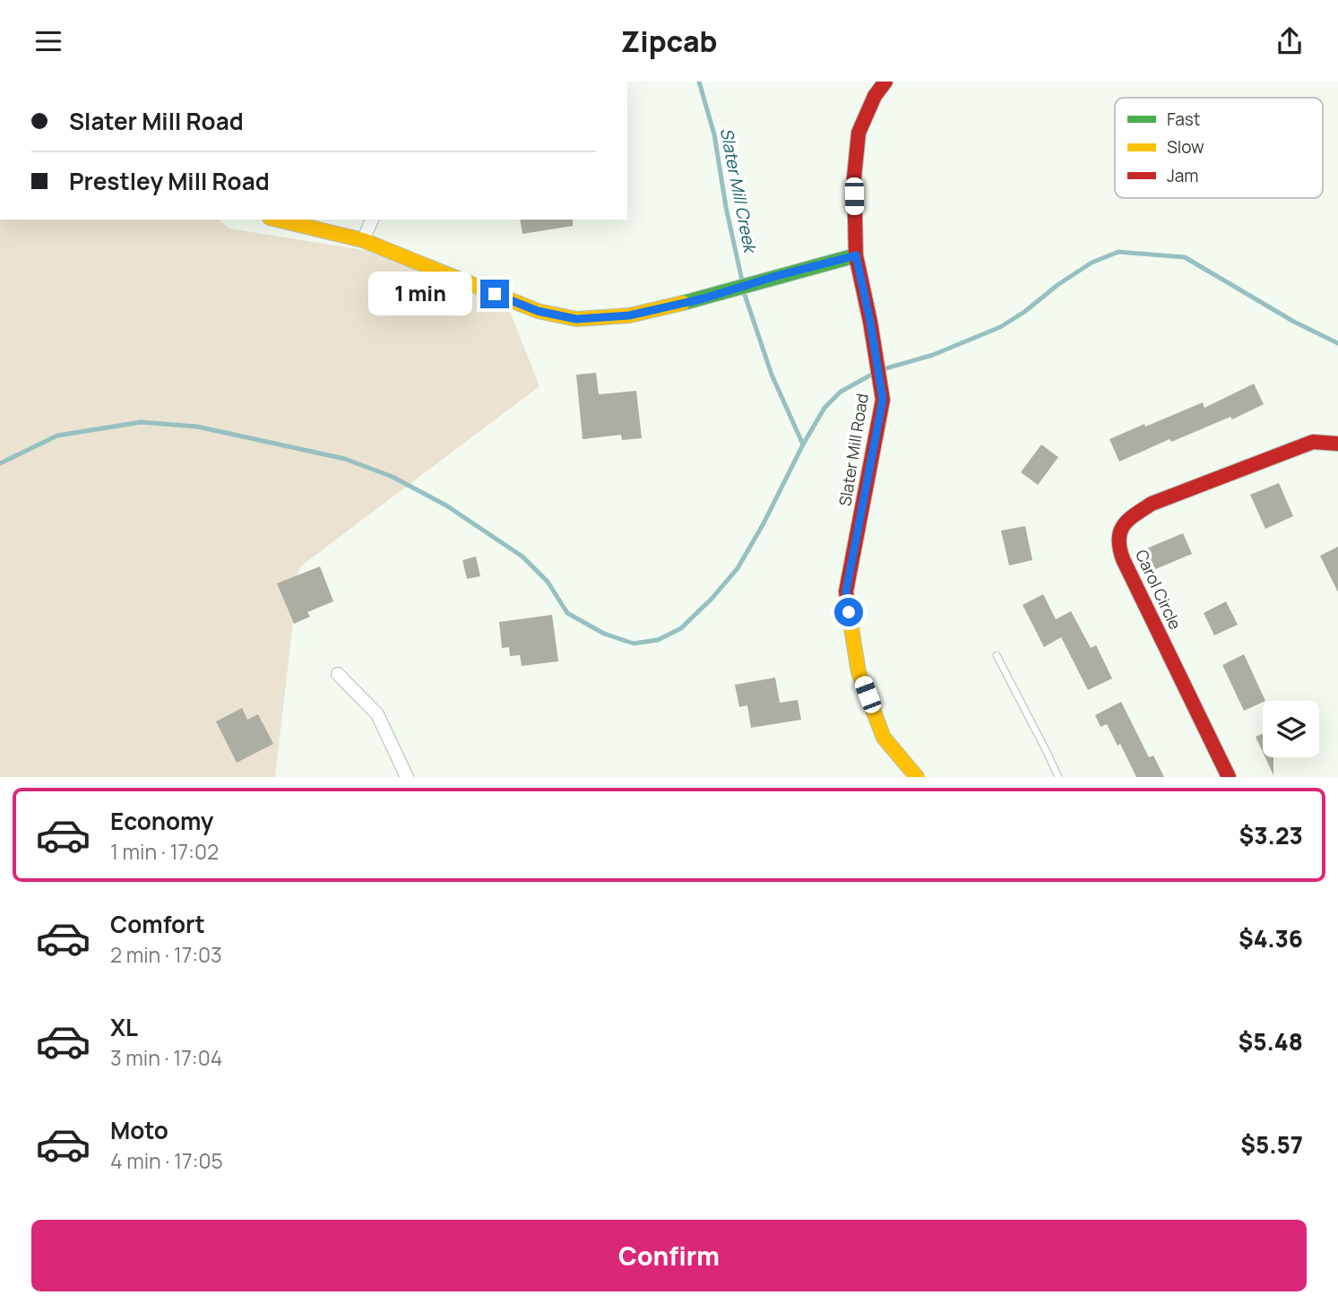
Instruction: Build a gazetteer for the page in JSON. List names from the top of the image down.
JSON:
{
  "streets": {
    "street": ["Slater Mill Road", "Carol Circle"]
  },
  "water": ["Slater Mill Creek"],
  "legend": ["Fast", "Slow", "Jam"],
  "page": {
    "header": "Zipcab",
    "banner": ["Slater Mill Road", "Prestley Mill Road"],
    "bubble": "1 min",
    "list": [
      {
        "name": "Economy",
        "note": "1 min · 17:02",
        "value": "$3.23"
      },
      {
        "name": "Comfort",
        "note": "2 min · 17:03",
        "value": "$4.36"
      },
      {
        "name": "XL",
        "note": "3 min · 17:04",
        "value": "$5.48"
      },
      {
        "name": "Moto",
        "note": "4 min · 17:05",
        "value": "$5.57"
      }
    ],
    "buttons": "Confirm"
  }
}
